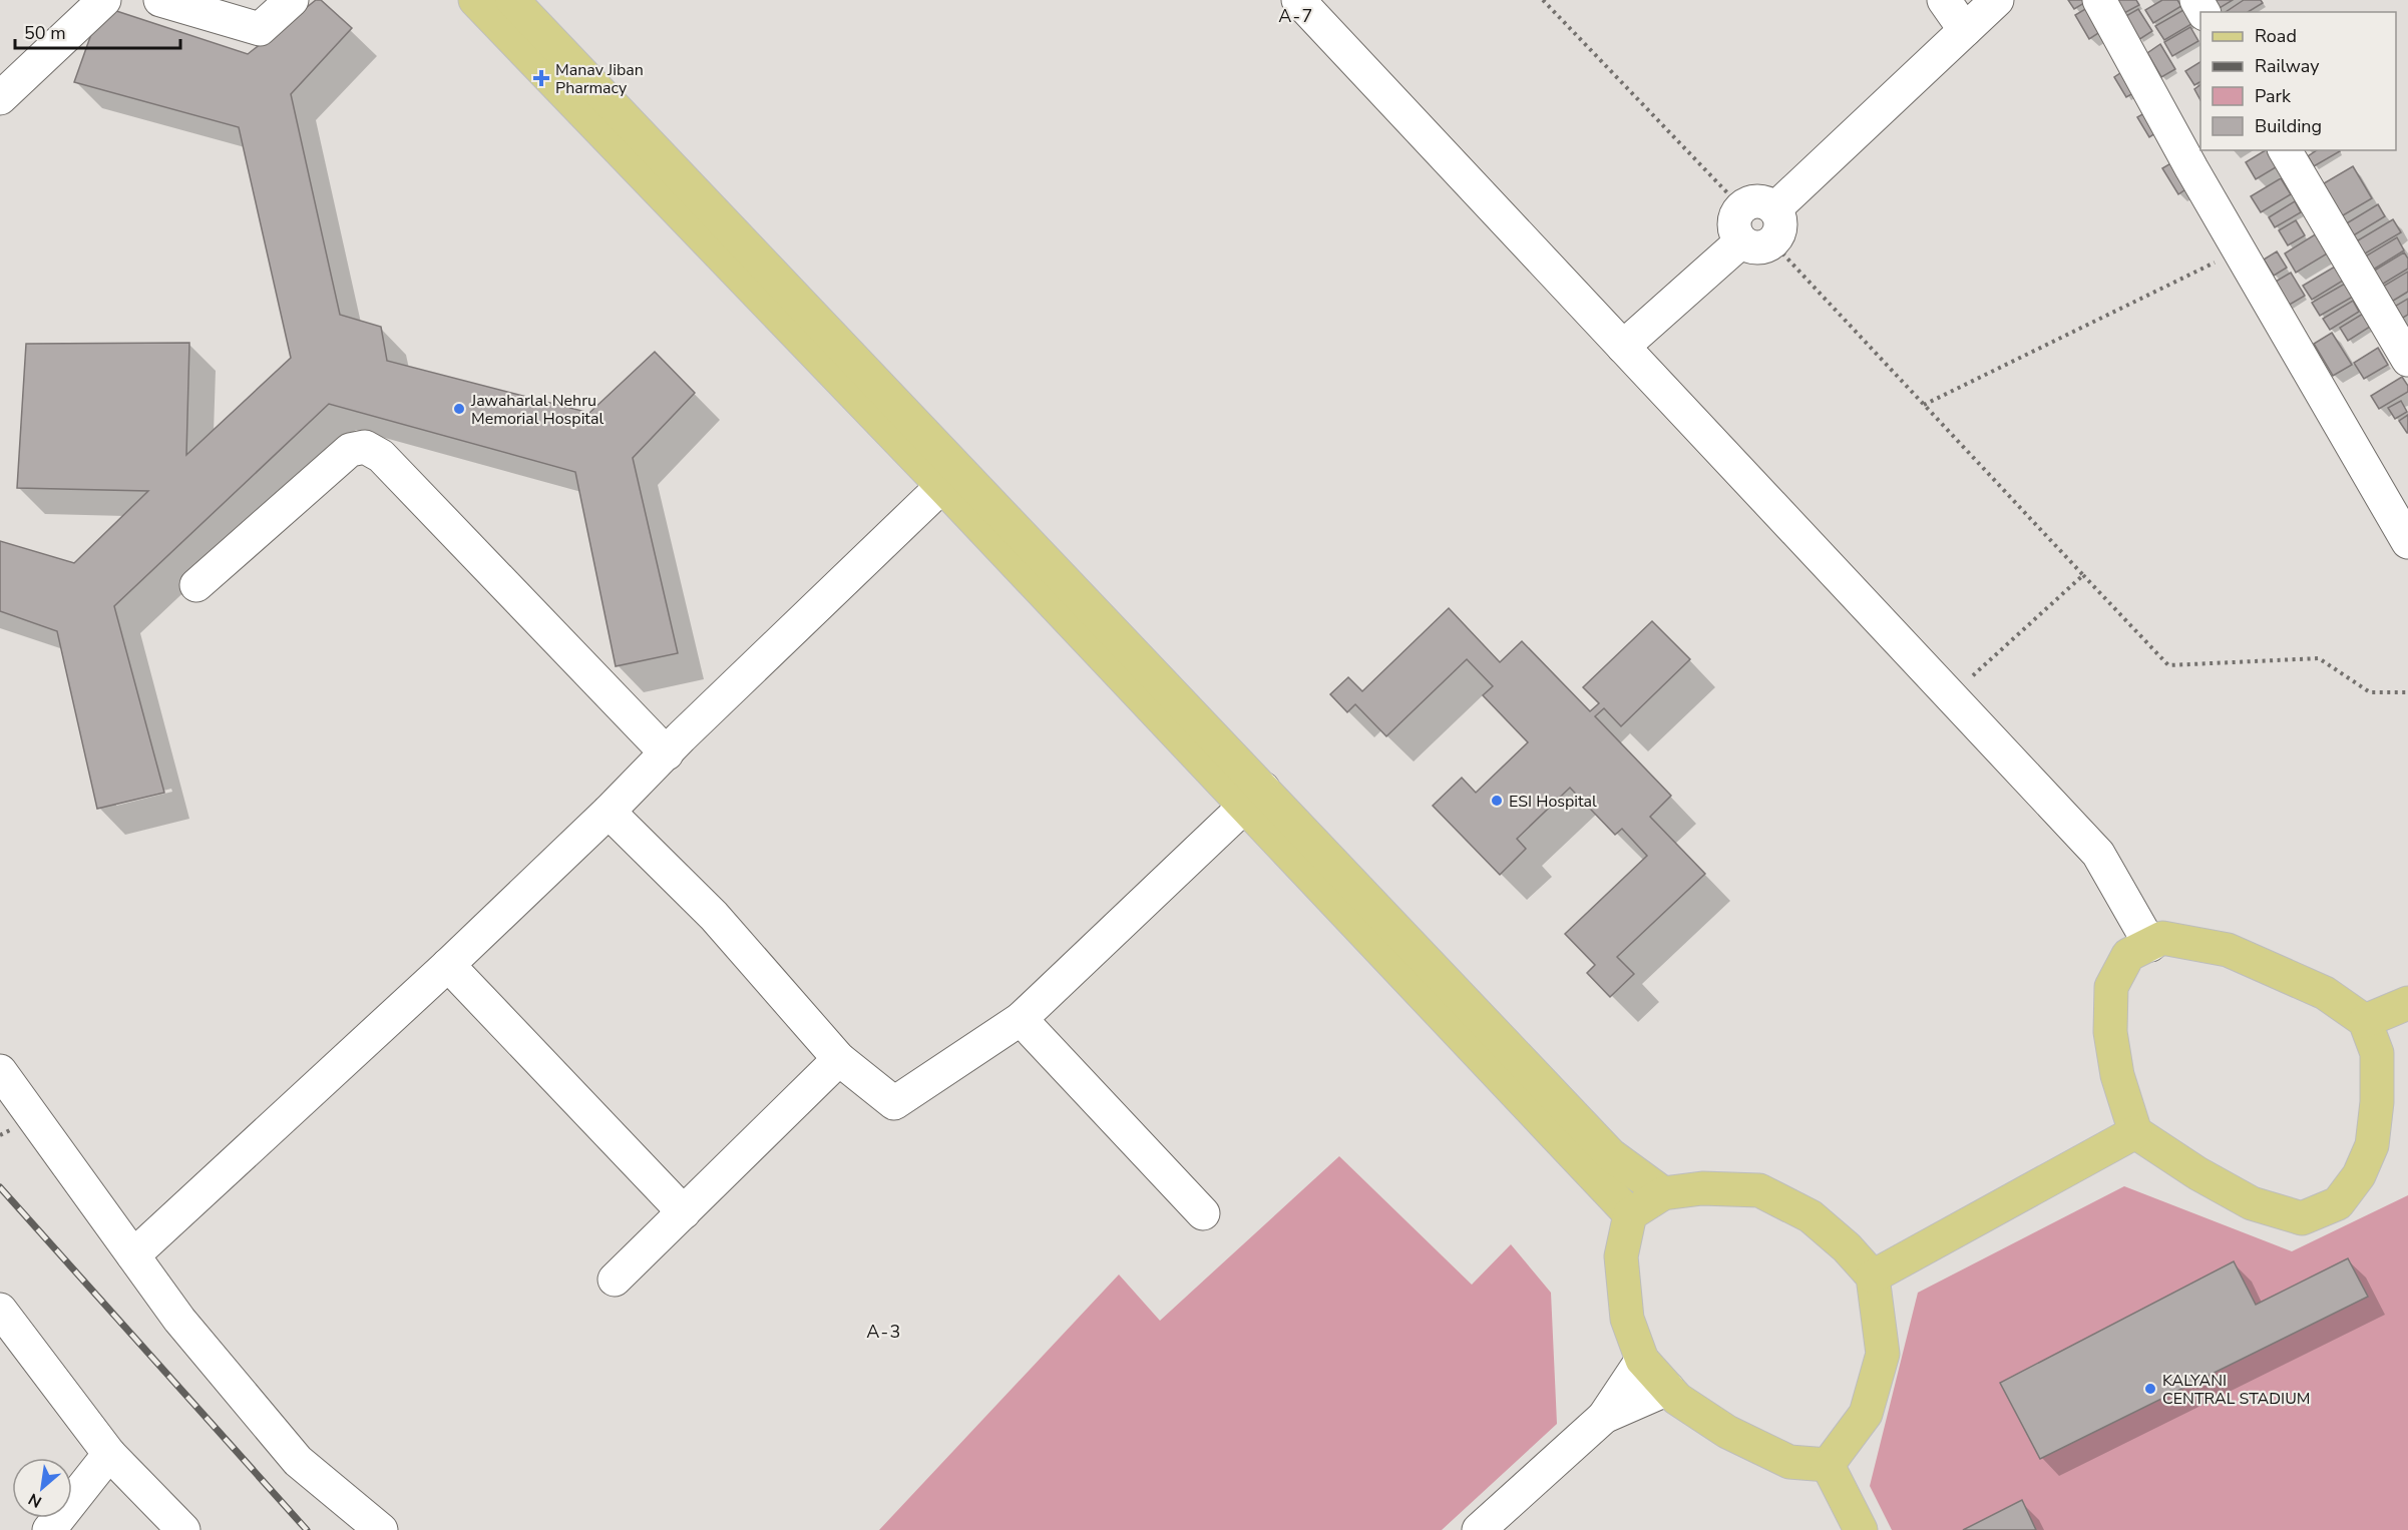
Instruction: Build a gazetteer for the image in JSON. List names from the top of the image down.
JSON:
{
  "districts": ["A-7", "A-3"],
  "places": {
    "health": ["Manav Jiban Pharmacy"],
    "other": ["Jawaharlal Nehru Memorial Hospital", "ESI Hospital", "KALYANI CENTRAL STADIUM"]
  },
  "legend": [
    "Road",
    "Railway",
    "Park",
    "Building"
  ],
  "scale_bar": "50 m",
  "north": "bottom left"
}
